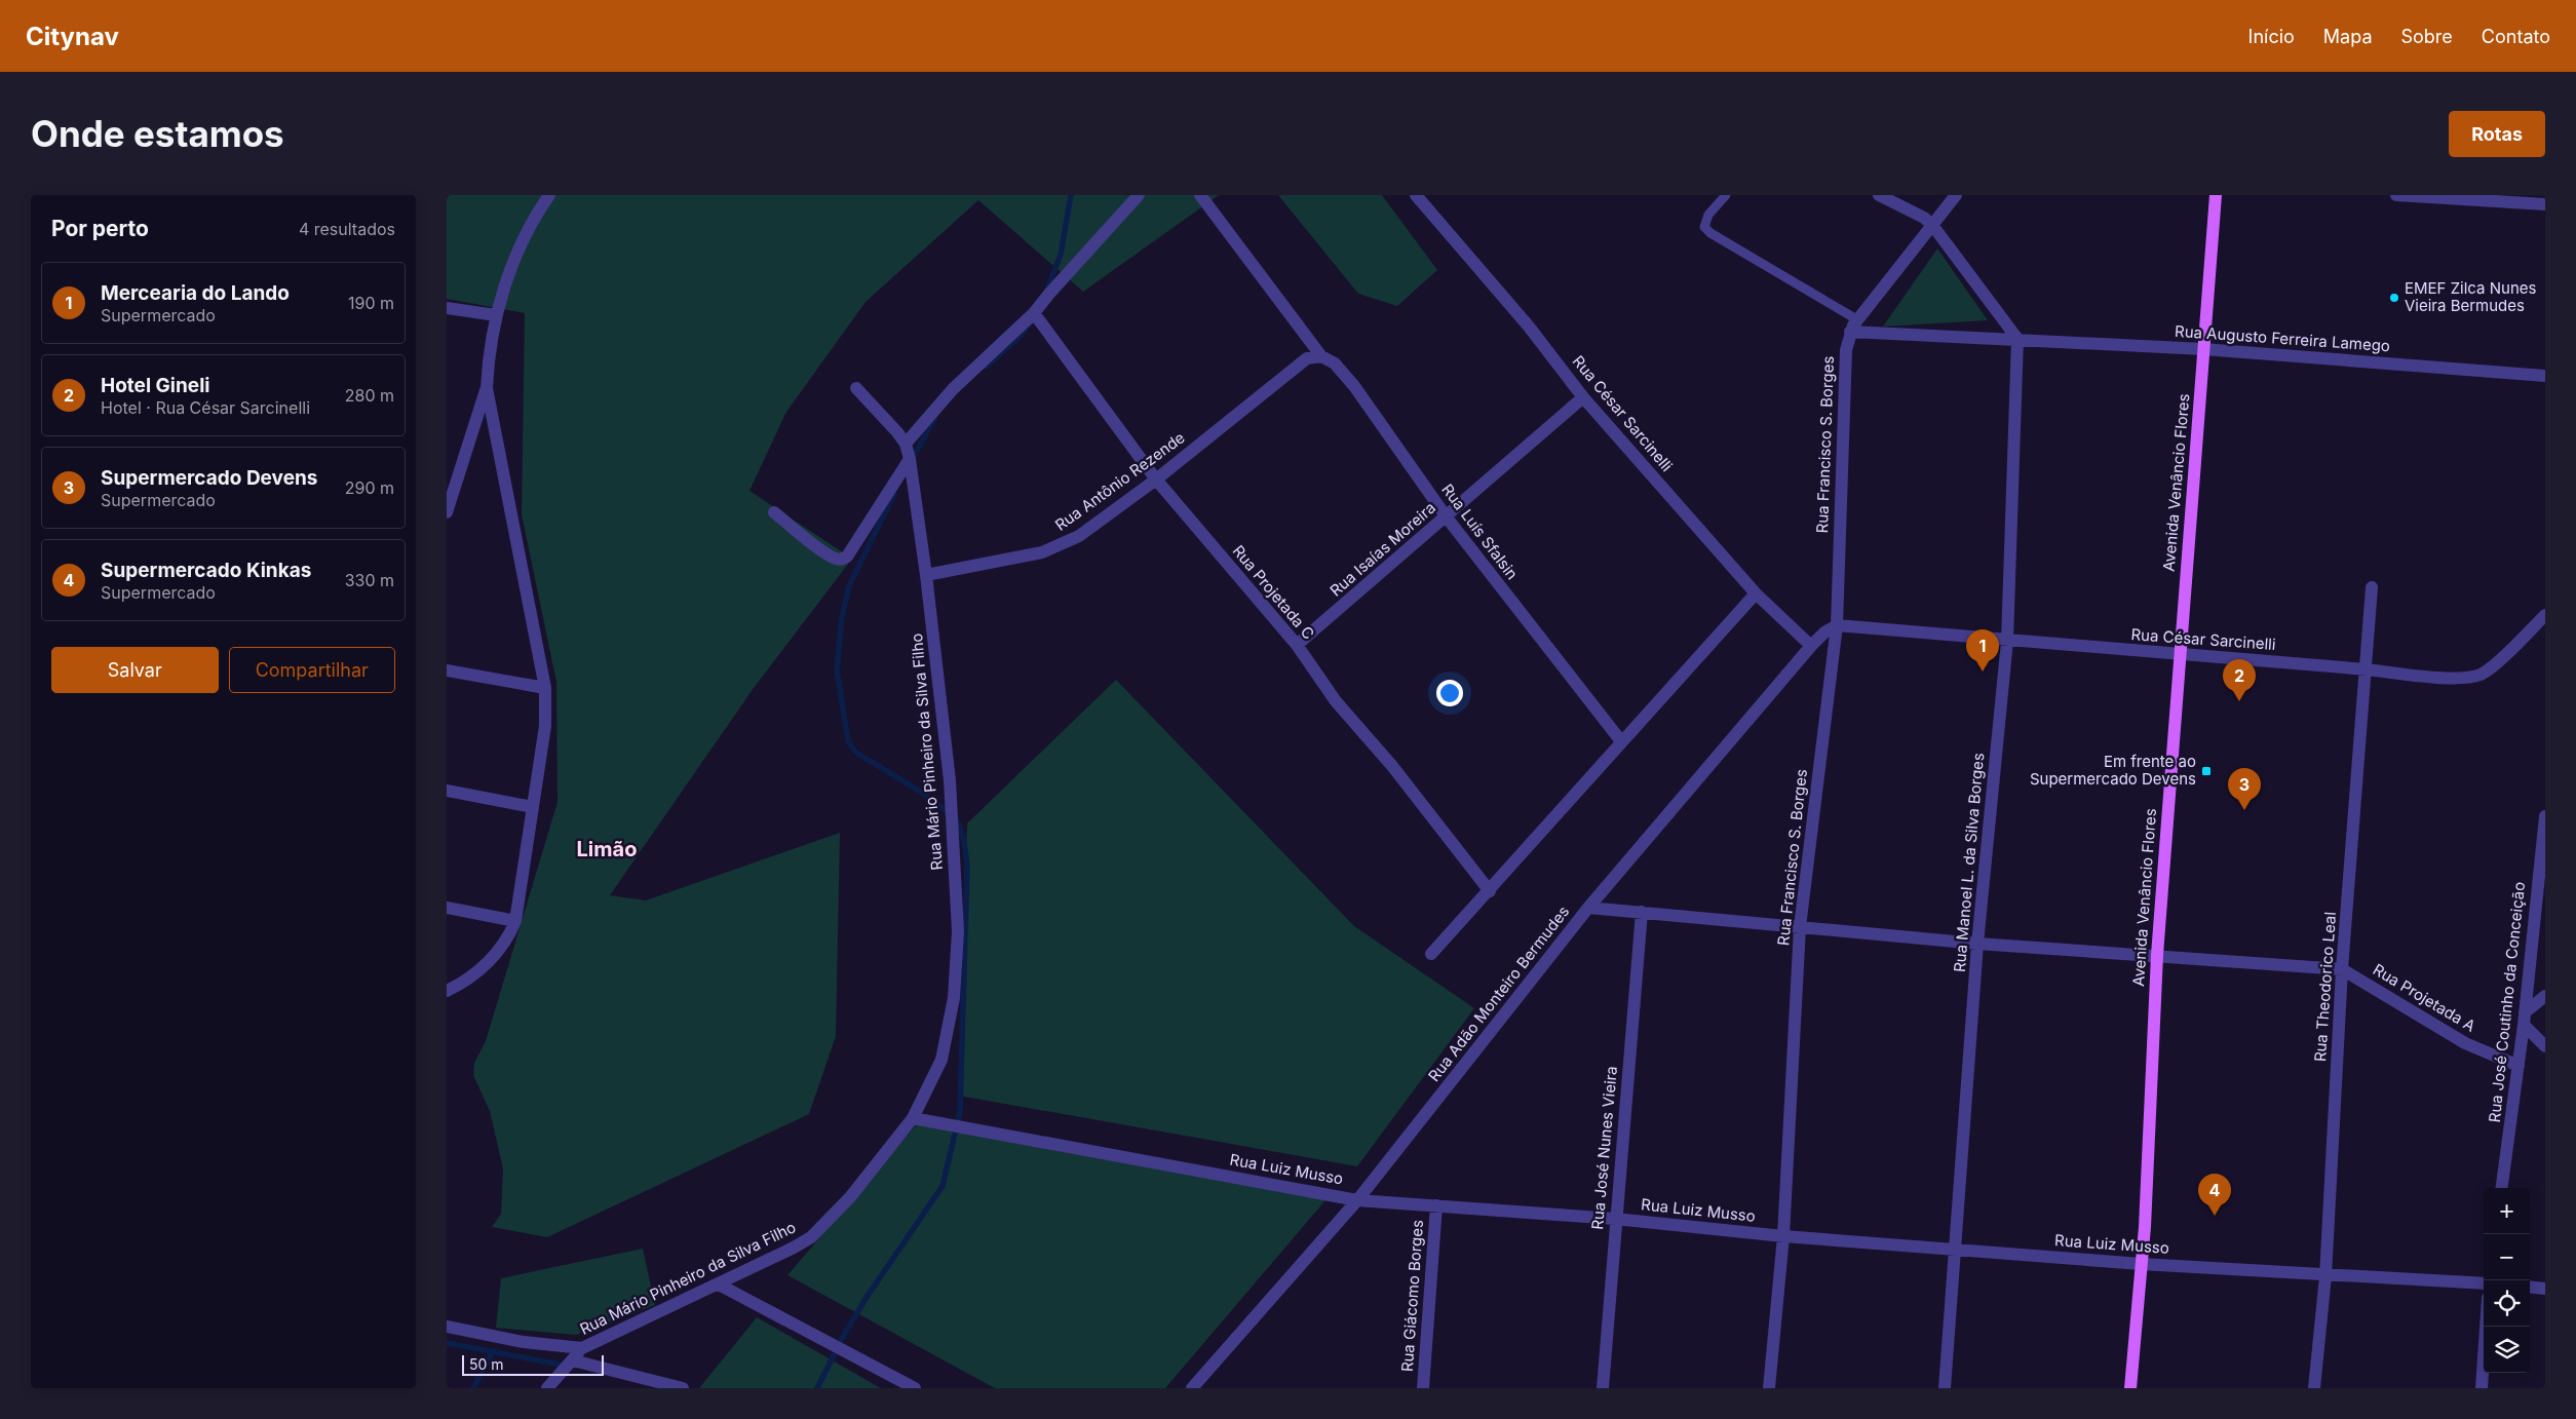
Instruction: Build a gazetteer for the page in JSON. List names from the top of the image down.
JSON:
{
  "streets": {
    "main road": ["Avenida Venâncio Flores"],
    "street": [
      "Rua Augusto Ferreira Lamego",
      "Rua César Sarcinelli",
      "Rua Francisco S. Borges",
      "Rua Antônio Rezende",
      "Rua Luís Sfalsin",
      "Rua Isaías Moreira",
      "Rua Projetada C",
      "Rua Mário Pinheiro da Silva Filho",
      "Rua Manoel L. da Silva Borges",
      "Rua Theodorico Leal",
      "Rua Adão Monteiro Bermudes",
      "Rua Projetada A",
      "Rua José Coutinho da Conceição",
      "Rua José Nunes Vieira",
      "Rua Luiz Musso",
      "Rua Giácomo Borges"
    ]
  },
  "crossings": [
    ["Rua Augusto Ferreira Lamego", "Rua Francisco S. Borges"],
    ["Rua Augusto Ferreira Lamego", "Avenida Venâncio Flores"],
    ["Rua Augusto Ferreira Lamego", "Rua Manoel L. da Silva Borges"],
    ["Rua César Sarcinelli", "Rua Francisco S. Borges"],
    ["Rua César Sarcinelli", "Avenida Venâncio Flores"],
    ["Rua César Sarcinelli", "Rua Isaías Moreira"],
    ["Rua César Sarcinelli", "Rua Manoel L. da Silva Borges"],
    ["Rua César Sarcinelli", "Rua Theodorico Leal"],
    ["Rua César Sarcinelli", "Rua Adão Monteiro Bermudes"],
    ["Rua Francisco S. Borges", "Rua Adão Monteiro Bermudes"],
    ["Rua Francisco S. Borges", "Rua Luiz Musso"],
    ["Rua Antônio Rezende", "Rua Luís Sfalsin"],
    ["Rua Antônio Rezende", "Rua Projetada C"],
    ["Rua Antônio Rezende", "Rua Mário Pinheiro da Silva Filho"],
    ["Avenida Venâncio Flores", "Rua Luiz Musso"],
    ["Rua Luís Sfalsin", "Rua Isaías Moreira"],
    ["Rua Isaías Moreira", "Rua Projetada C"],
    ["Rua Mário Pinheiro da Silva Filho", "Rua Luiz Musso"],
    ["Rua Manoel L. da Silva Borges", "Rua Luiz Musso"],
    ["Rua Theodorico Leal", "Rua Projetada A"],
    ["Rua Theodorico Leal", "Rua Luiz Musso"],
    ["Rua Adão Monteiro Bermudes", "Rua Luiz Musso"],
    ["Rua Projetada A", "Rua José Coutinho da Conceição"],
    ["Rua José Nunes Vieira", "Rua Luiz Musso"],
    ["Rua Luiz Musso", "Rua Giácomo Borges"]
  ],
  "districts": ["Limão"],
  "places": {
    "other": ["EMEF Zilca Nunes Vieira Bermudes"],
    "transit": ["Em frente ao Supermercado Devens"]
  },
  "scale_bar": "50 m",
  "page": {
    "header": "Citynav",
    "nav": [
      "Início",
      "Mapa",
      "Sobre",
      "Contato"
    ],
    "buttons": [
      "Rotas",
      ["Salvar", "Compartilhar"]
    ],
    "title": "Onde estamos",
    "heading": ["Por perto", "4 resultados"],
    "list": [
      {
        "mark": "1",
        "name": "Mercearia do Lando",
        "note": "Supermercado",
        "value": "190 m"
      },
      {
        "mark": "2",
        "name": "Hotel Gineli",
        "note": "Hotel · Rua César Sarcinelli",
        "value": "280 m"
      },
      {
        "mark": "3",
        "name": "Supermercado Devens",
        "note": "Supermercado",
        "value": "290 m"
      },
      {
        "mark": "4",
        "name": "Supermercado Kinkas",
        "note": "Supermercado",
        "value": "330 m"
      }
    ],
    "pins": [
      "1",
      "2",
      "3",
      "4"
    ],
    "map_buttons": ["+", "−"],
    "scale": "50 m"
  }
}
